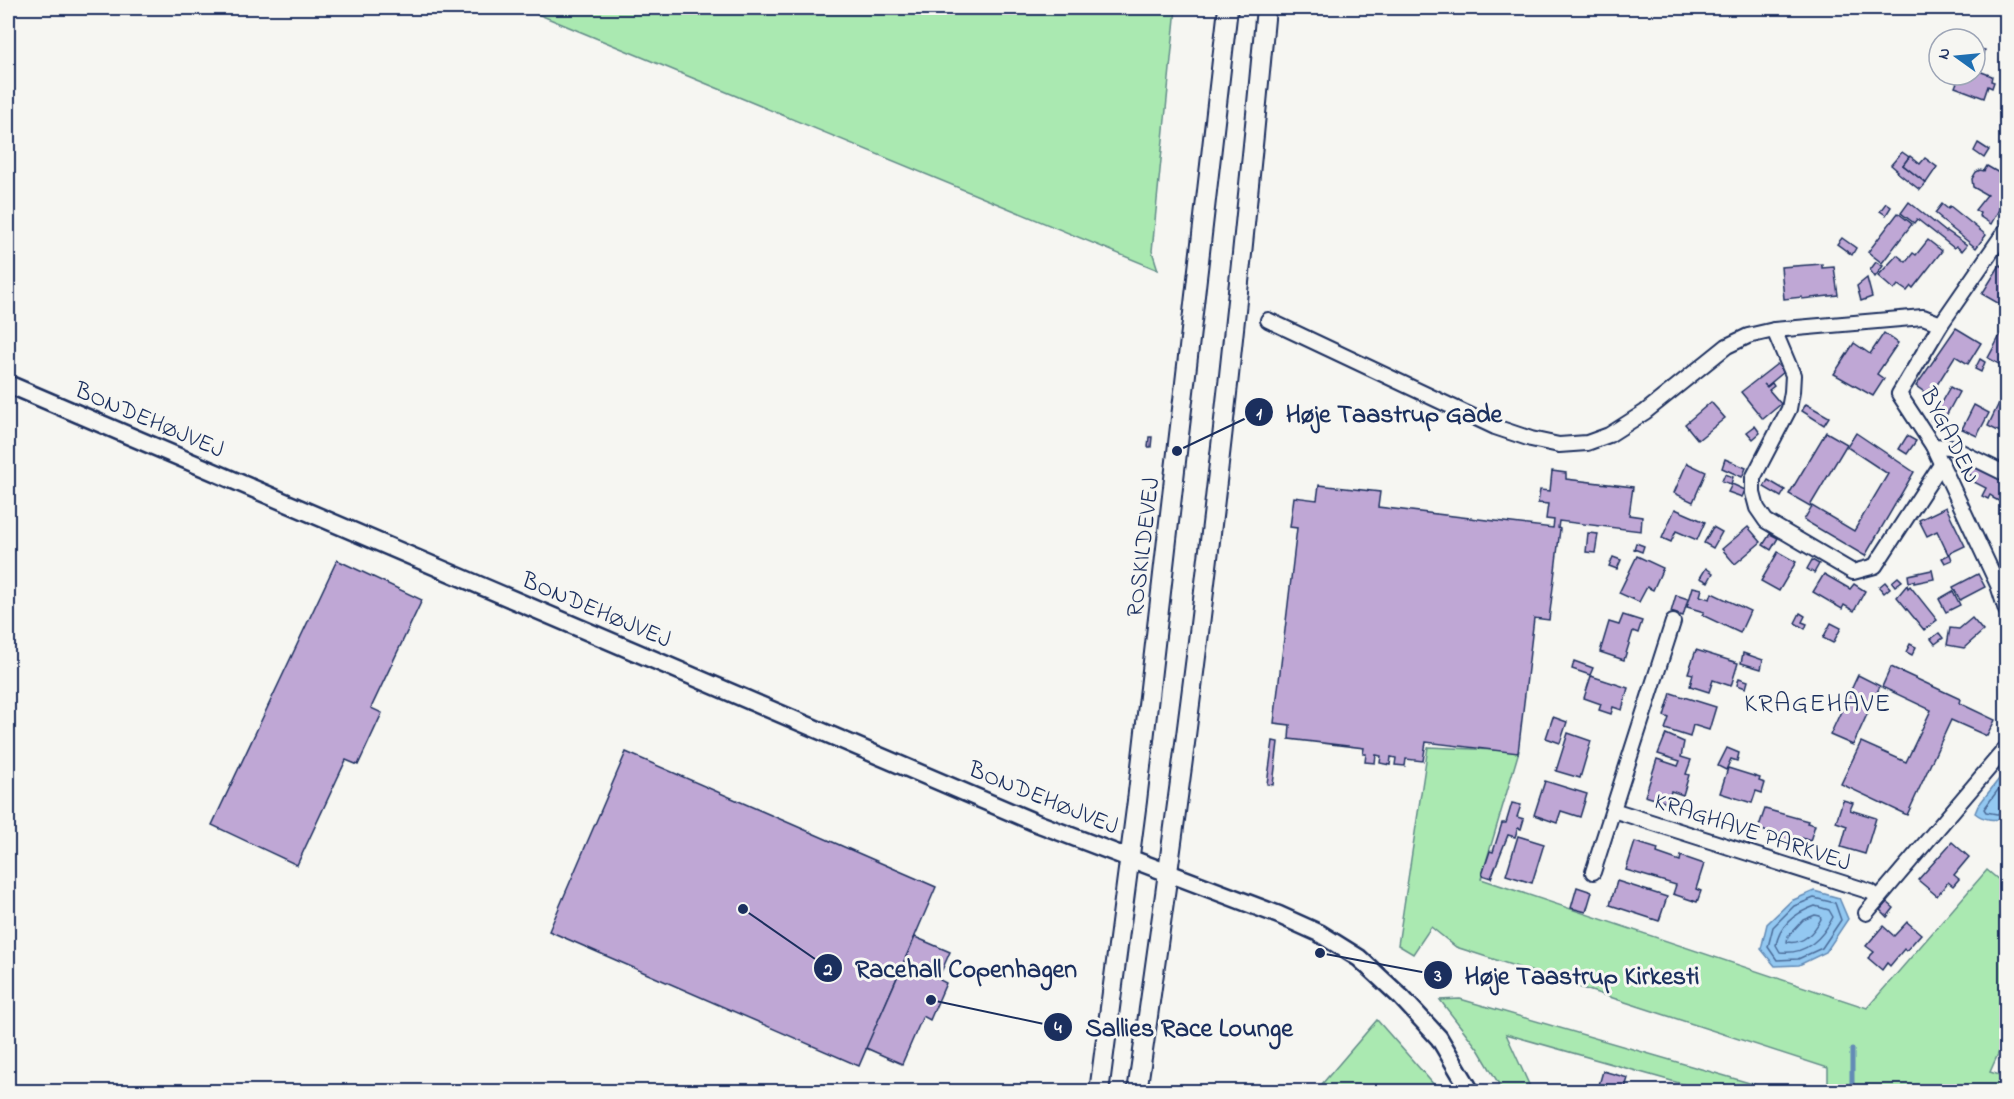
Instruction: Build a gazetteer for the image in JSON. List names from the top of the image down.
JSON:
{
  "streets": {
    "main road": ["ROSKILDEVEJ"],
    "street": ["BONDEHØJVEJ", "BYGADEN", "KRAGHAVE PARKVEJ"]
  },
  "crossings": [
    ["BONDEHØJVEJ", "ROSKILDEVEJ"]
  ],
  "districts": ["KRAGEHAVE"],
  "places": [
    "Høje Taastrup Gade",
    "Racehall Copenhagen",
    "Høje Taastrup Kirkesti",
    "Sallies Race Lounge"
  ],
  "north": "left"
}
